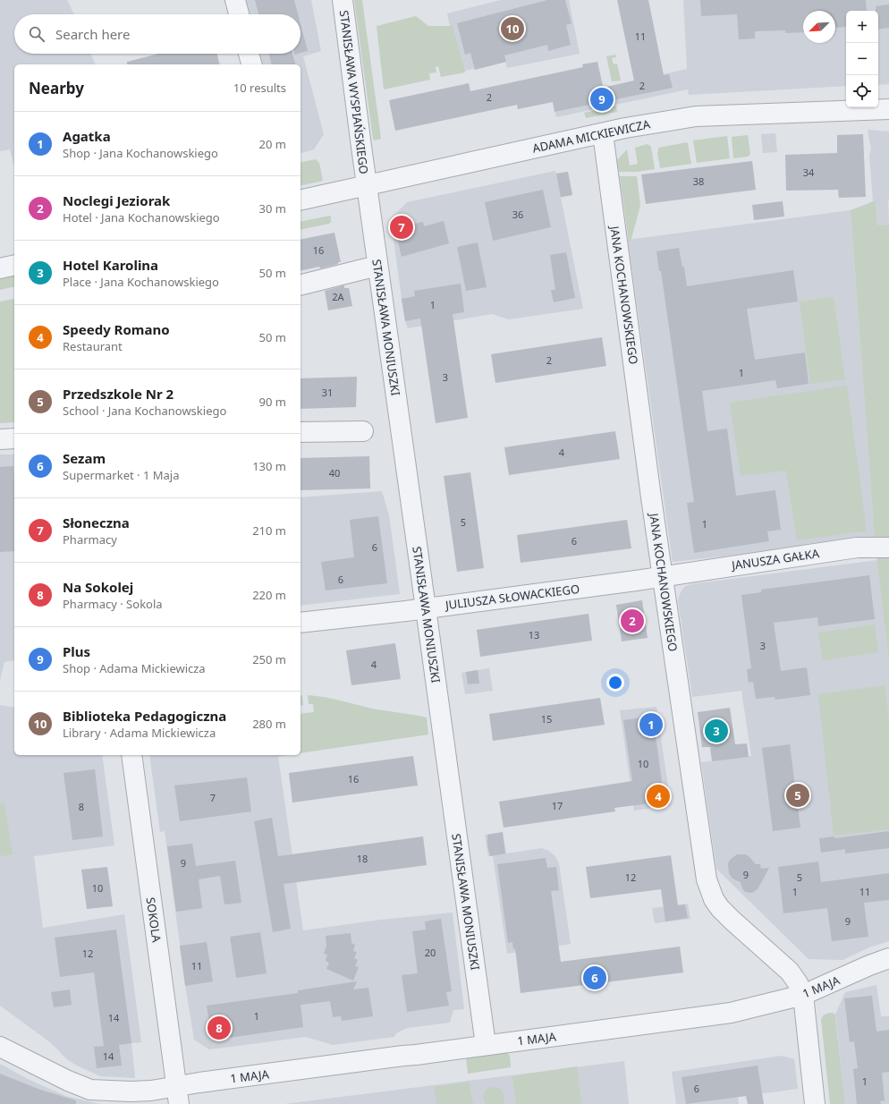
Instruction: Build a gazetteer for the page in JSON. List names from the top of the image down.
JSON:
{
  "streets": {
    "street": [
      "STANISŁAWA WYSPIAŃSKIEGO",
      "ADAMA MICKIEWICZA",
      "JANA KOCHANOWSKIEGO",
      "STANISŁAWA MONIUSZKI",
      "JANUSZA GAŁKA",
      "JULIUSZA SŁOWACKIEGO",
      "SOKOLA",
      "1 MAJA"
    ]
  },
  "crossings": [
    ["STANISŁAWA WYSPIAŃSKIEGO", "ADAMA MICKIEWICZA"],
    ["STANISŁAWA WYSPIAŃSKIEGO", "STANISŁAWA MONIUSZKI"],
    ["ADAMA MICKIEWICZA", "JANA KOCHANOWSKIEGO"],
    ["ADAMA MICKIEWICZA", "STANISŁAWA MONIUSZKI"],
    ["JANA KOCHANOWSKIEGO", "JANUSZA GAŁKA"],
    ["JANA KOCHANOWSKIEGO", "JULIUSZA SŁOWACKIEGO"],
    ["JANA KOCHANOWSKIEGO", "1 MAJA"],
    ["STANISŁAWA MONIUSZKI", "JULIUSZA SŁOWACKIEGO"],
    ["STANISŁAWA MONIUSZKI", "1 MAJA"],
    ["JANUSZA GAŁKA", "JULIUSZA SŁOWACKIEGO"],
    ["SOKOLA", "1 MAJA"]
  ],
  "house_numbers": [
    "11",
    "2",
    "2",
    "34",
    "38",
    "36",
    "16",
    "2A",
    "1",
    "2",
    "1",
    "3",
    "31",
    "4",
    "40",
    "5",
    "1",
    "6",
    "6",
    "6",
    "13",
    "3",
    "4",
    "15",
    "10",
    "16",
    "7",
    "17",
    "8",
    "18",
    "9",
    "9",
    "12",
    "5",
    "10",
    "1",
    "11",
    "9",
    "20",
    "12",
    "11",
    "1",
    "14",
    "14",
    "1",
    "6"
  ],
  "north": "bottom left",
  "page": {
    "map_buttons": ["+", "−"],
    "search": "Search here",
    "pins": [
      "10",
      "9",
      "7",
      "2",
      "1",
      "3",
      "5",
      "4",
      "6",
      "8"
    ],
    "heading": ["Nearby", "10 results"],
    "list": [
      {
        "mark": "1",
        "name": "Agatka",
        "note": "Shop · Jana Kochanowskiego",
        "value": "20 m"
      },
      {
        "mark": "2",
        "name": "Noclegi Jeziorak",
        "note": "Hotel · Jana Kochanowskiego",
        "value": "30 m"
      },
      {
        "mark": "3",
        "name": "Hotel Karolina",
        "note": "Place · Jana Kochanowskiego",
        "value": "50 m"
      },
      {
        "mark": "4",
        "name": "Speedy Romano",
        "note": "Restaurant",
        "value": "50 m"
      },
      {
        "mark": "5",
        "name": "Przedszkole Nr 2",
        "note": "School · Jana Kochanowskiego",
        "value": "90 m"
      },
      {
        "mark": "6",
        "name": "Sezam",
        "note": "Supermarket · 1 Maja",
        "value": "130 m"
      },
      {
        "mark": "7",
        "name": "Słoneczna",
        "note": "Pharmacy",
        "value": "210 m"
      },
      {
        "mark": "8",
        "name": "Na Sokolej",
        "note": "Pharmacy · Sokola",
        "value": "220 m"
      },
      {
        "mark": "9",
        "name": "Plus",
        "note": "Shop · Adama Mickiewicza",
        "value": "250 m"
      },
      {
        "mark": "10",
        "name": "Biblioteka Pedagogiczna",
        "note": "Library · Adama Mickiewicza",
        "value": "280 m"
      }
    ]
  }
}
